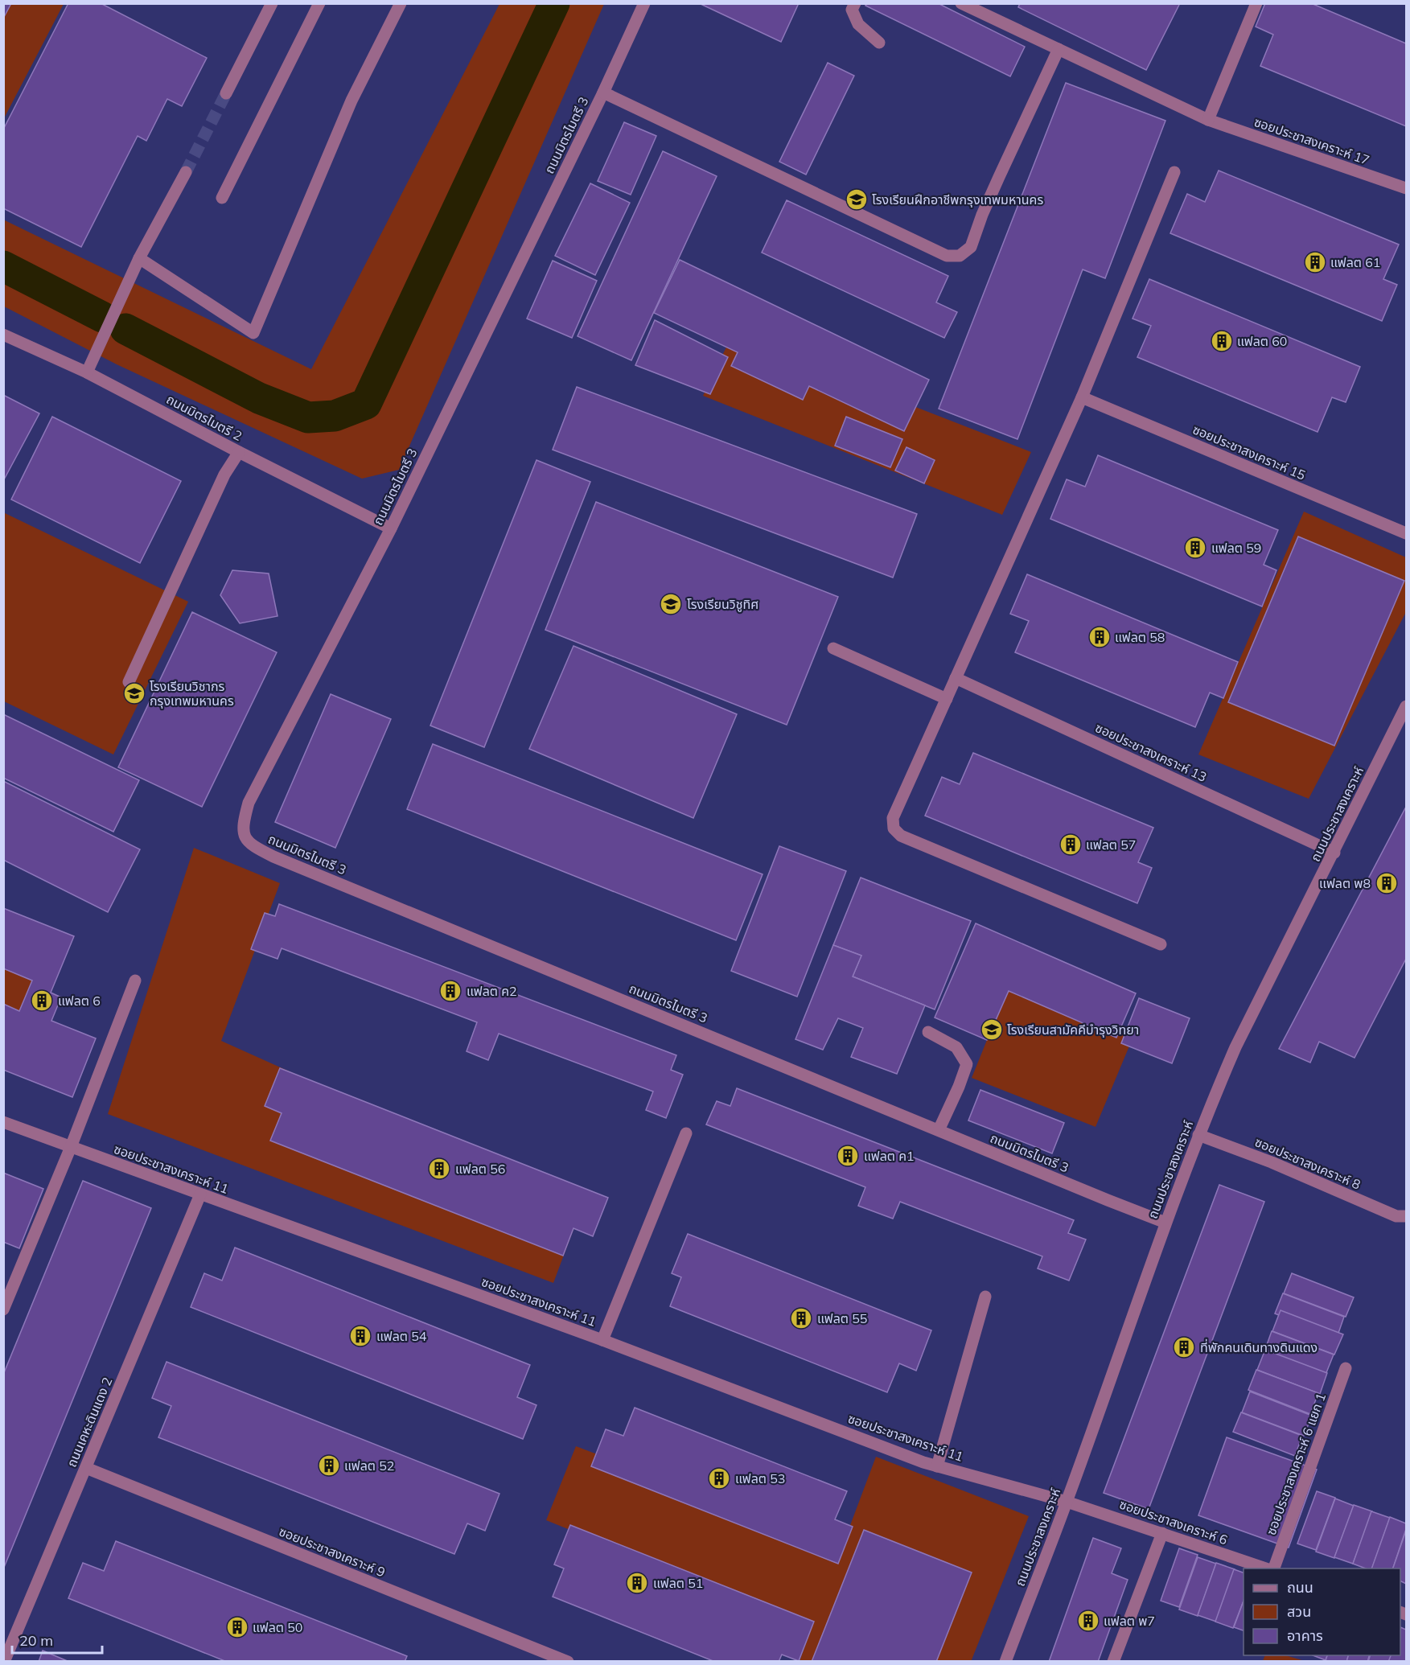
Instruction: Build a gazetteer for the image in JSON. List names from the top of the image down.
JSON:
{
  "streets": {
    "street": [
      "ถนนมิตรไมตรี 3",
      "ซอยประชาสงเคราะห์ 17",
      "ถนนมิตรไมตรี 2",
      "ซอยประชาสงเคราะห์ 15",
      "ซอยประชาสงเคราะห์ 13",
      "ถนนประชาสงเคราะห์",
      "ซอยประชาสงเคราะห์ 8",
      "ซอยประชาสงเคราะห์ 11",
      "ถนนเคหะดินแดง 2",
      "ซอยประชาสงเคราะห์ 6 แยก 1",
      "ซอยประชาสงเคราะห์ 6",
      "ซอยประชาสงเคราะห์ 9"
    ]
  },
  "crossings": [
    ["ถนนมิตรไมตรี 3", "ถนนมิตรไมตรี 2"],
    ["ถนนมิตรไมตรี 3", "ถนนประชาสงเคราะห์"],
    ["ซอยประชาสงเคราะห์ 13", "ถนนประชาสงเคราะห์"],
    ["ถนนประชาสงเคราะห์", "ซอยประชาสงเคราะห์ 8"],
    ["ถนนประชาสงเคราะห์", "ซอยประชาสงเคราะห์ 11"],
    ["ถนนประชาสงเคราะห์", "ซอยประชาสงเคราะห์ 6"],
    ["ซอยประชาสงเคราะห์ 11", "ถนนเคหะดินแดง 2"],
    ["ซอยประชาสงเคราะห์ 11", "ซอยประชาสงเคราะห์ 6"],
    ["ถนนเคหะดินแดง 2", "ซอยประชาสงเคราะห์ 9"]
  ],
  "places": {
    "school or university": [
      "โรงเรียนฝึกอาชีพกรุงเทพมหานคร",
      "โรงเรียนวิชูทิศ",
      "โรงเรียนวิชากร กรุงเทพมหานคร",
      "โรงเรียนสามัคคีบํารุงวิทยา"
    ],
    "building": [
      "แฟลต 61",
      "แฟลต 60",
      "แฟลต 59",
      "แฟลต 58",
      "แฟลต 57",
      "แฟลต พ8",
      "แฟลต ค2",
      "แฟลต 6",
      "แฟลต ค1",
      "แฟลต 56",
      "แฟลต 55",
      "แฟลต 54",
      "ที่พักคนเดินทางดินแดง",
      "แฟลต 52",
      "แฟลต 53",
      "แฟลต 51",
      "แฟลต พ7",
      "แฟลต 50"
    ]
  },
  "legend": ["ถนน", "สวน", "อาคาร"],
  "scale_bar": "20 m"
}
